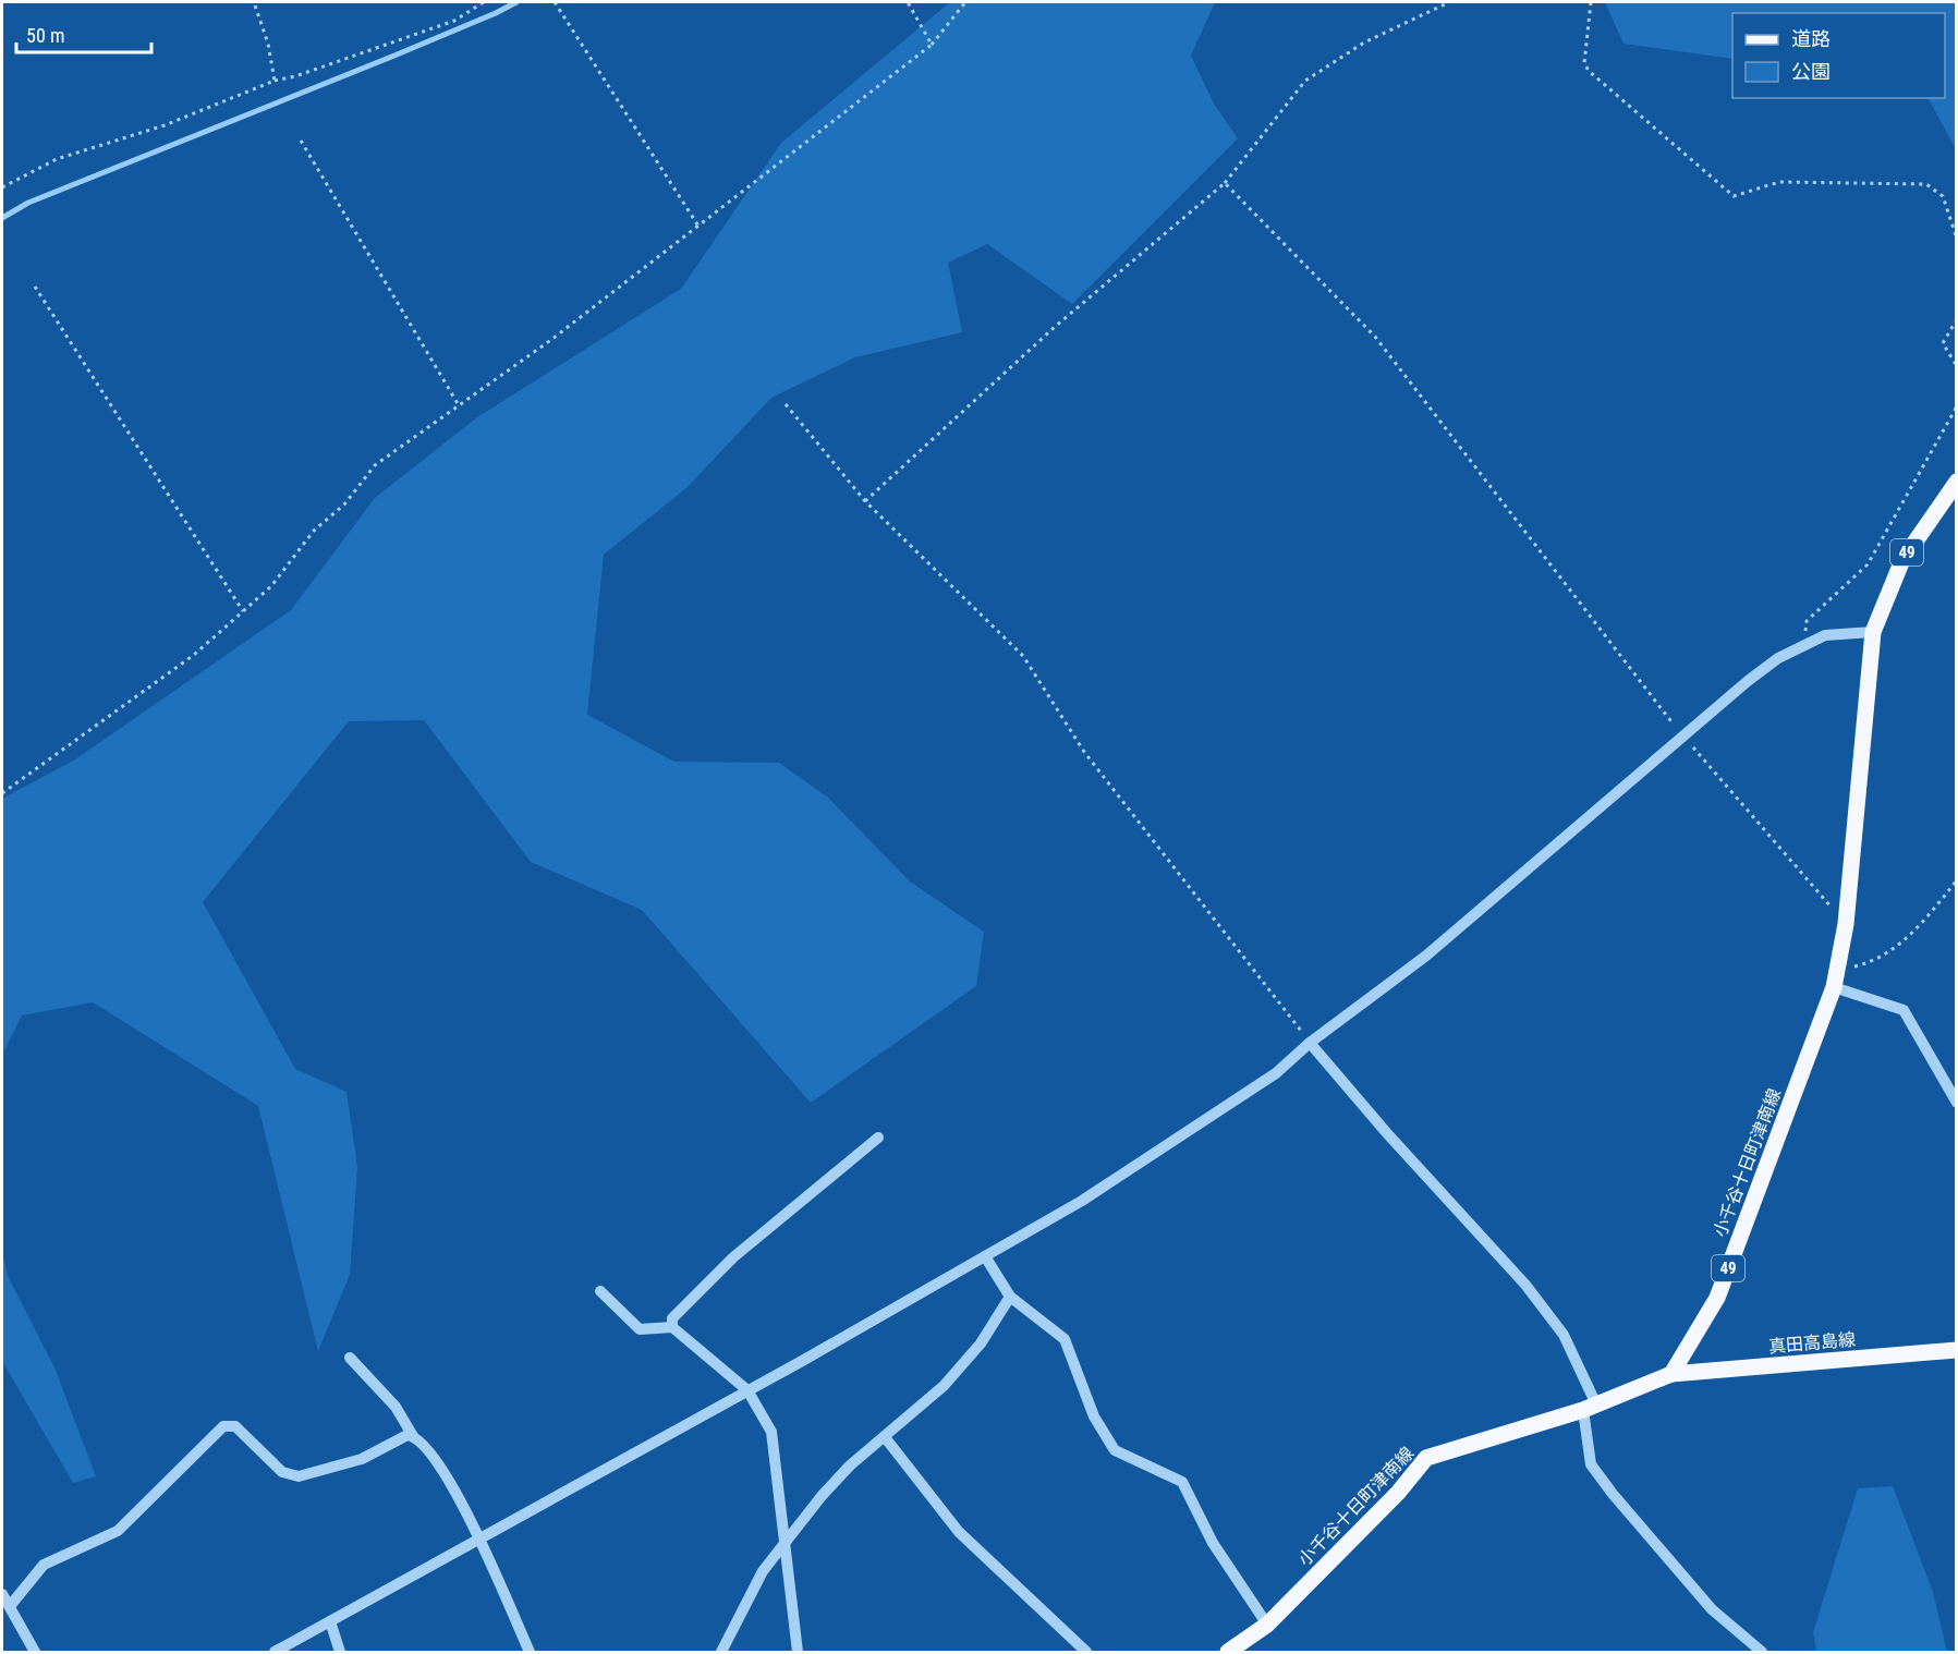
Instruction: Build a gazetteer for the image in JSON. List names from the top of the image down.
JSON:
{
  "streets": {
    "main road": ["49", "小千谷十日町津南線", "真田高島線"]
  },
  "crossings": [
    ["小千谷十日町津南線", "真田高島線"]
  ],
  "legend": ["道路", "公園"],
  "scale_bar": "50 m"
}
